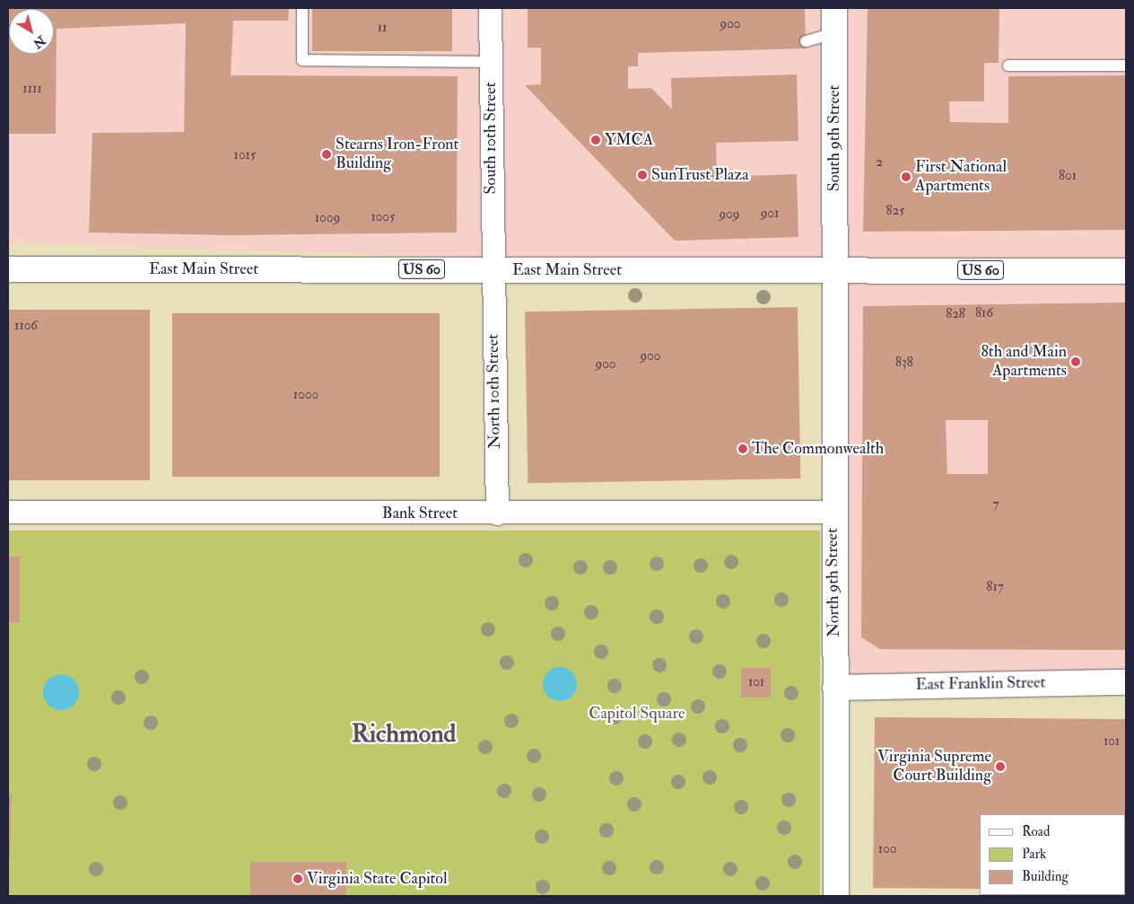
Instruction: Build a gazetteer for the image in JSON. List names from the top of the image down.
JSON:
{
  "streets": {
    "main road": [
      "South 9th Street",
      "East Main Street",
      "US 60",
      "North 9th Street",
      "East Franklin Street"
    ],
    "street": ["South 10th Street", "North 10th Street", "Bank Street"]
  },
  "crossings": [
    ["South 10th Street", "East Main Street"],
    ["South 10th Street", "North 10th Street"],
    ["South 9th Street", "East Main Street"],
    ["South 9th Street", "North 9th Street"],
    ["East Main Street", "North 10th Street"],
    ["East Main Street", "North 9th Street"],
    ["North 10th Street", "Bank Street"],
    ["Bank Street", "North 9th Street"],
    ["North 9th Street", "East Franklin Street"]
  ],
  "districts": ["Richmond"],
  "parks": ["Capitol Square"],
  "places": [
    "YMCA",
    "Stearns Iron-Front Building",
    "SunTrust Plaza",
    "First National Apartments",
    "8th and Main Apartments",
    "The Commonwealth",
    "Virginia Supreme Court Building",
    "Virginia State Capitol"
  ],
  "house_numbers": [
    "900",
    "11",
    "1111",
    "1015",
    "2",
    "801",
    "825",
    "901",
    "909",
    "1005",
    "1009",
    "816",
    "828",
    "1106",
    "900",
    "838",
    "900",
    "1000",
    "7",
    "817",
    "101",
    "101",
    "100"
  ],
  "legend": ["Road", "Park", "Building"],
  "north": "bottom right"
}
